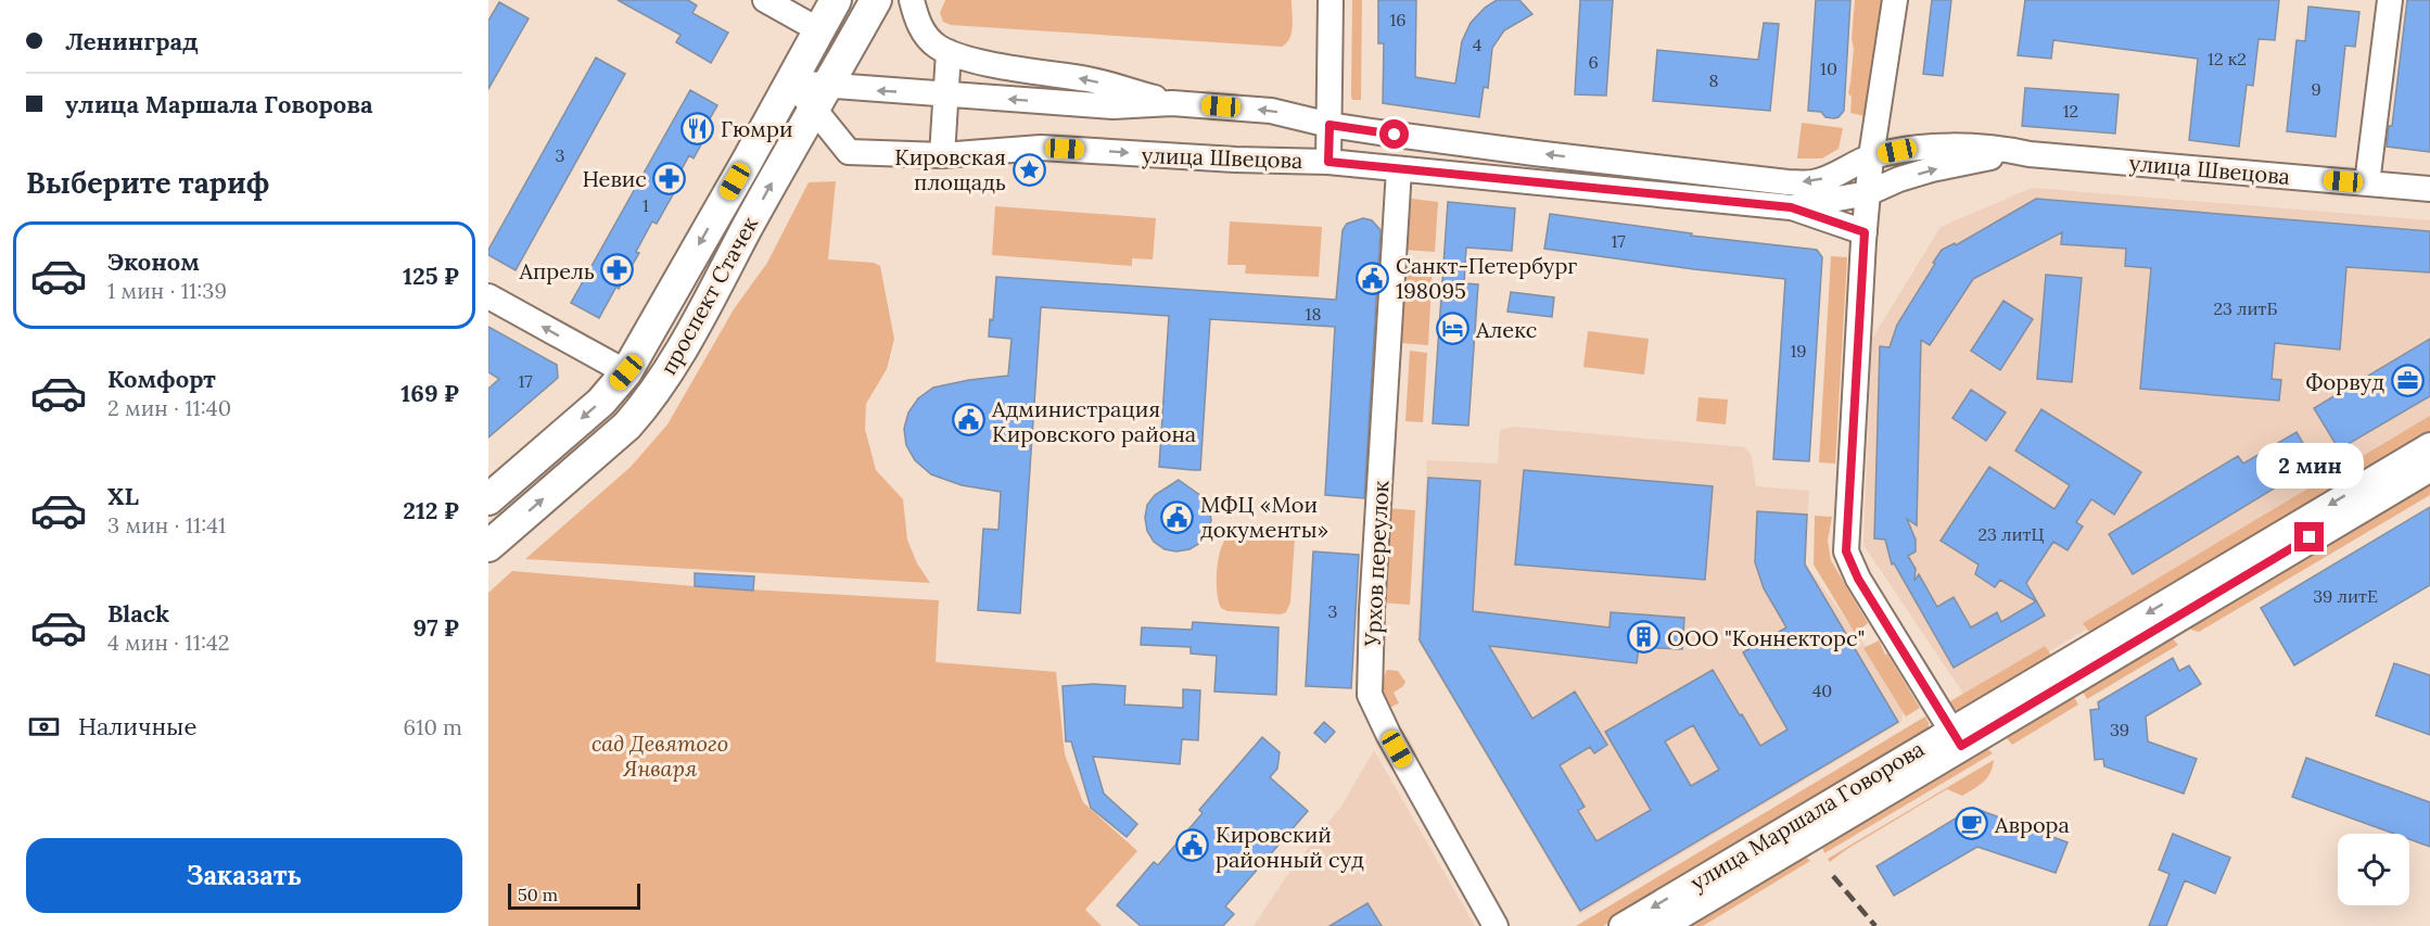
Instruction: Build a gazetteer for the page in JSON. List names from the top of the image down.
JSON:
{
  "streets": {
    "main road": ["проспект Стачек", "улица Маршала Говорова"],
    "street": ["улица Швецова", "Урхов переулок"]
  },
  "crossings": [
    ["улица Швецова", "проспект Стачек"],
    ["улица Швецова", "Урхов переулок"]
  ],
  "one_way": ["улица Маршала Говорова"],
  "parks": ["сад Девятого Января"],
  "places": {
    "restaurant": ["Гюмри"],
    "place": ["Кировская площадь"],
    "pharmacy": ["Невис", "Апрель"],
    "public building": [
      "Санкт-Петербург 198095",
      "Администрация Кировского района",
      "МФЦ «Мои документы»",
      "Кировский районный суд"
    ],
    "hotel": ["Алекс"],
    "office": ["Форвуд"],
    "building": ["ООО \"Коннекторс\""],
    "cafe": ["Аврора"]
  },
  "house_numbers": [
    "16",
    "4",
    "12 к2",
    "6",
    "10",
    "8",
    "9",
    "12",
    "3",
    "1",
    "17",
    "23 литБ",
    "18",
    "19",
    "17",
    "23 литЦ",
    "39 литЕ",
    "3",
    "40",
    "39"
  ],
  "scale_bar": "50 m",
  "page": {
    "banner": ["Ленинград", "улица Маршала Говорова"],
    "heading": "Выберите тариф",
    "list": [
      {
        "name": "Эконом",
        "note": "1 мин · 11:39",
        "value": "125 ₽"
      },
      {
        "name": "Комфорт",
        "note": "2 мин · 11:40",
        "value": "169 ₽"
      },
      {
        "name": "XL",
        "note": "3 мин · 11:41",
        "value": "212 ₽"
      },
      {
        "name": "Black",
        "note": "4 мин · 11:42",
        "value": "97 ₽"
      }
    ],
    "bubble": "2 мин",
    "pay": ["Наличные", "610 m"],
    "buttons": "Заказать",
    "scale": "50 m"
  }
}
